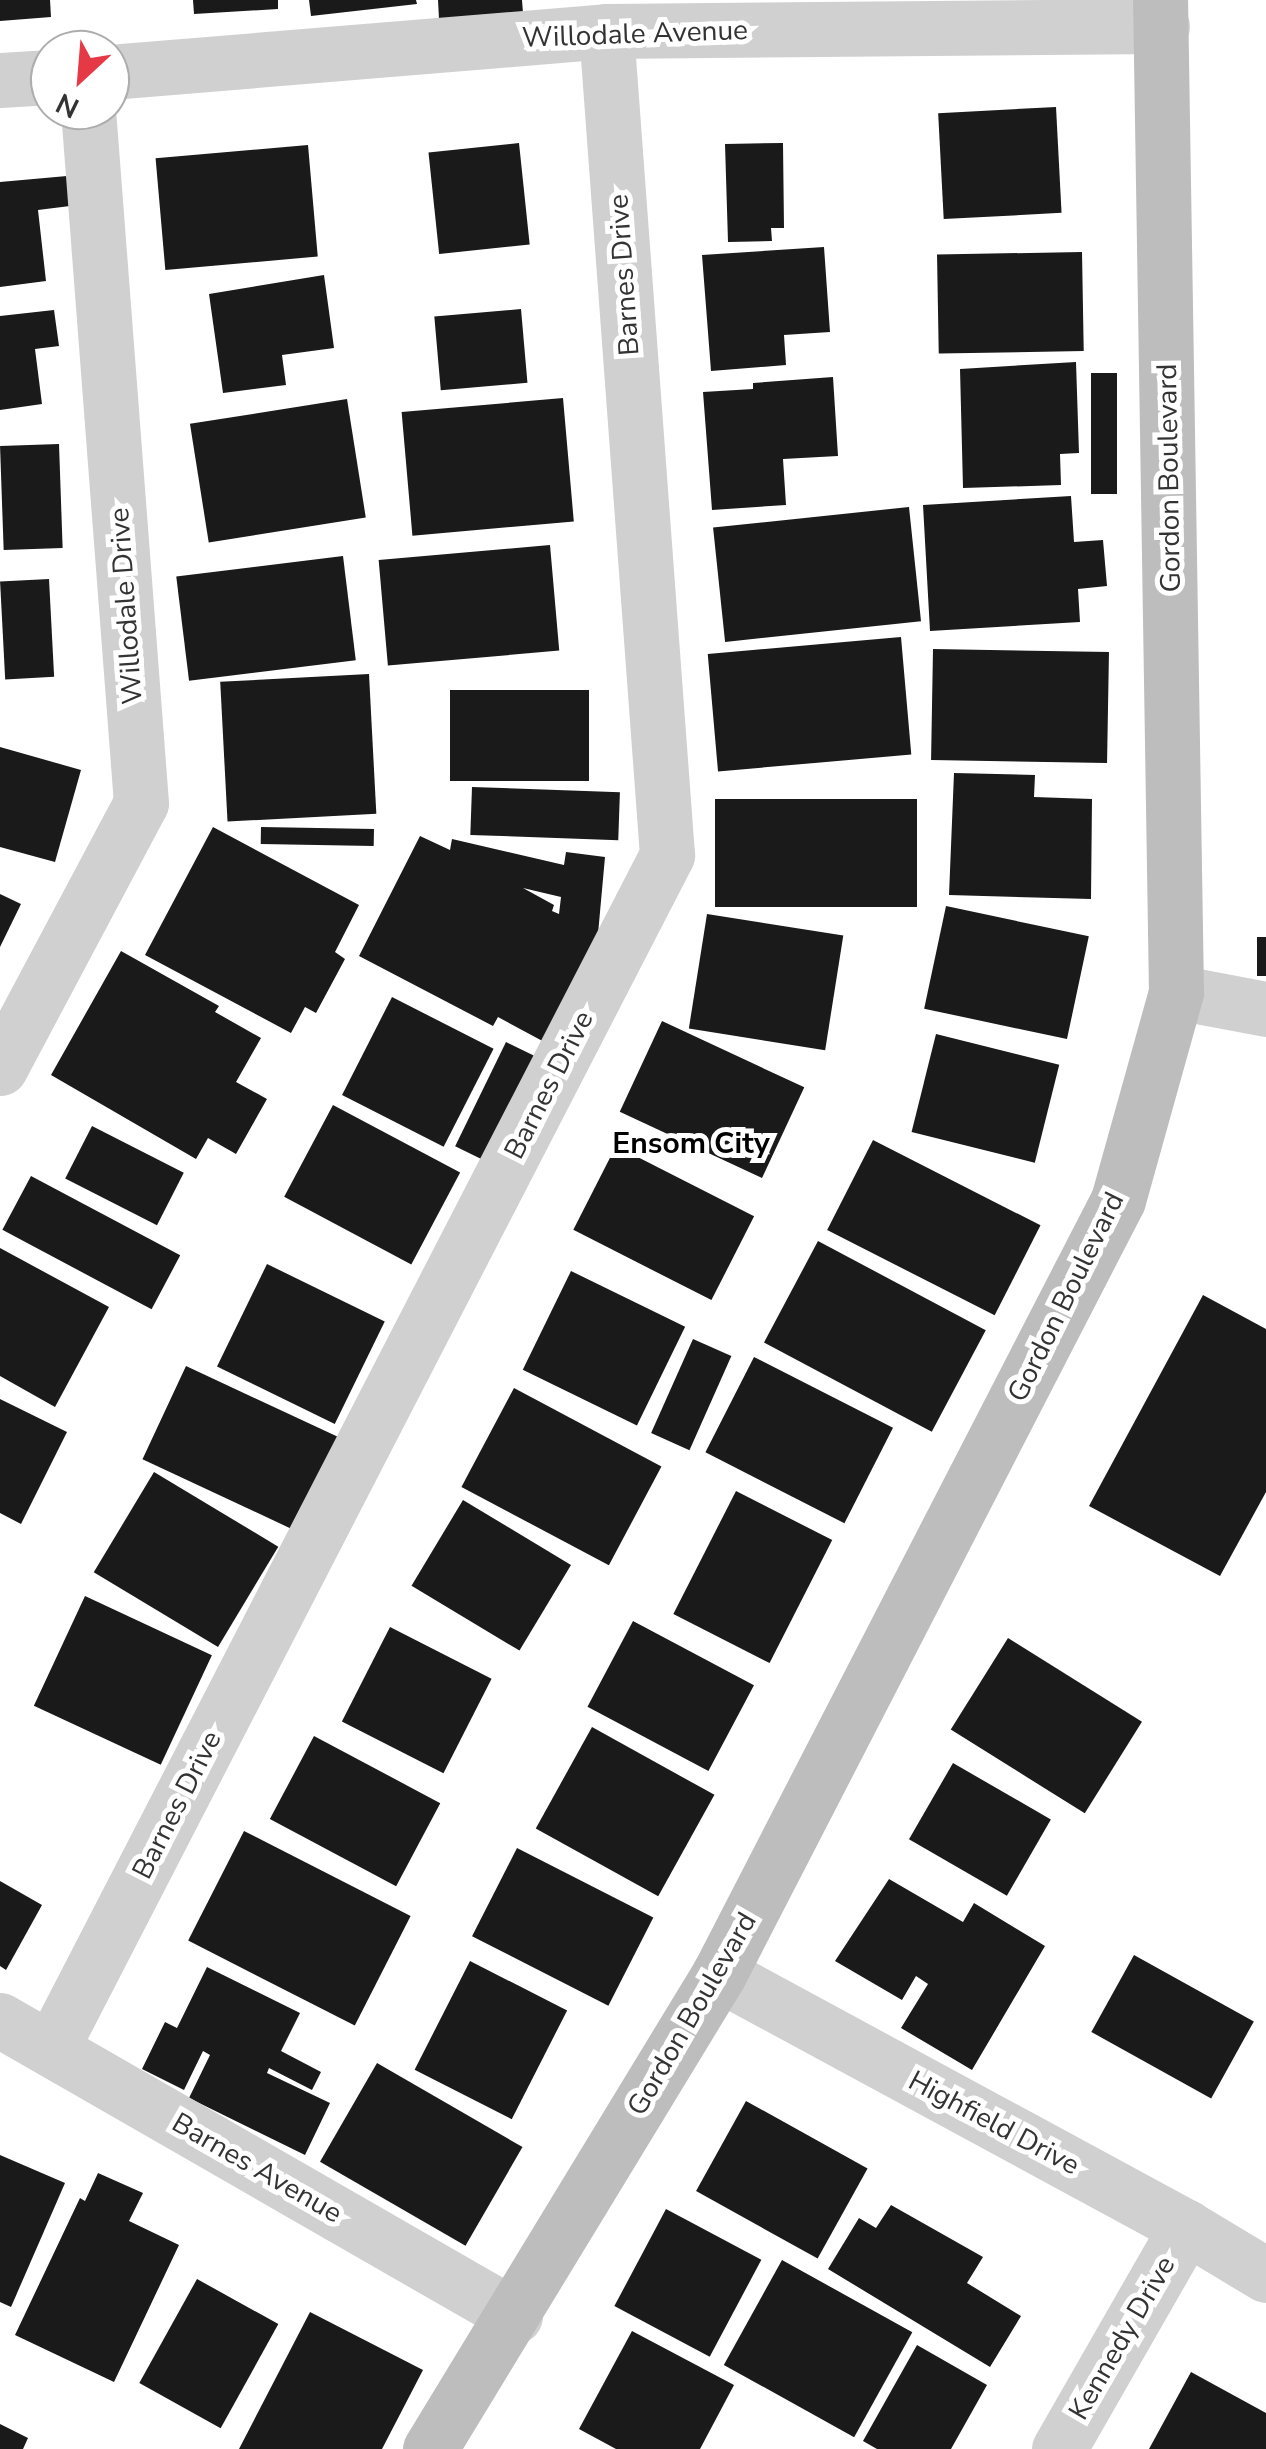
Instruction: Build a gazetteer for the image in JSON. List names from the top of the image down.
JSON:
{
  "streets": {
    "street": [
      "Willodale Avenue",
      "Barnes Drive",
      "Gordon Boulevard",
      "Willodale Drive",
      "Highfield Drive",
      "Barnes Avenue",
      "Kennedy Drive"
    ]
  },
  "crossings": [
    ["Willodale Avenue", "Barnes Drive"],
    ["Willodale Avenue", "Gordon Boulevard"],
    ["Barnes Drive", "Barnes Avenue"],
    ["Gordon Boulevard", "Highfield Drive"],
    ["Gordon Boulevard", "Barnes Avenue"],
    ["Highfield Drive", "Kennedy Drive"]
  ],
  "districts": ["Ensom City"],
  "north": "bottom left"
}
